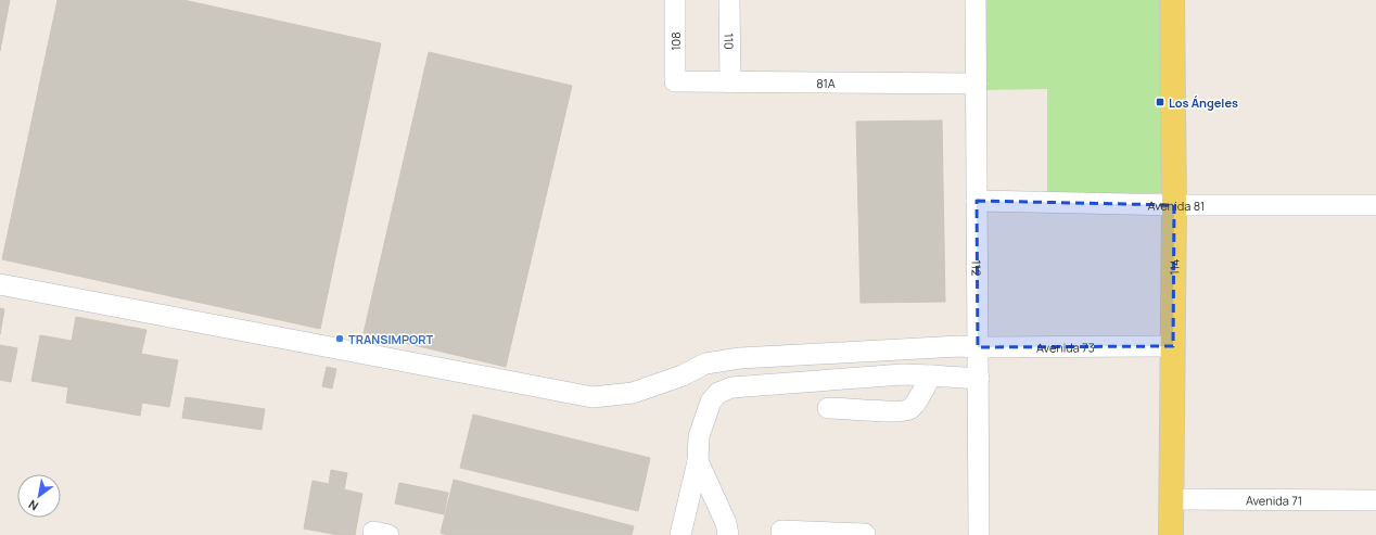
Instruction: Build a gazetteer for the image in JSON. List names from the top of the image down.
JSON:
{
  "streets": {
    "main road": ["114"],
    "street": [
      "108",
      "110",
      "81A",
      "Avenida 81",
      "112",
      "Avenida 73",
      "Avenida 71"
    ]
  },
  "crossings": [
    ["108", "81A"],
    ["110", "81A"],
    ["81A", "112"],
    ["Avenida 81", "114"],
    ["Avenida 81", "112"],
    ["114", "Avenida 73"],
    ["114", "Avenida 71"],
    ["112", "Avenida 73"]
  ],
  "places": {
    "transit": ["Los Ángeles"],
    "other": ["TRANSIMPORT"]
  },
  "north": "bottom left"
}
